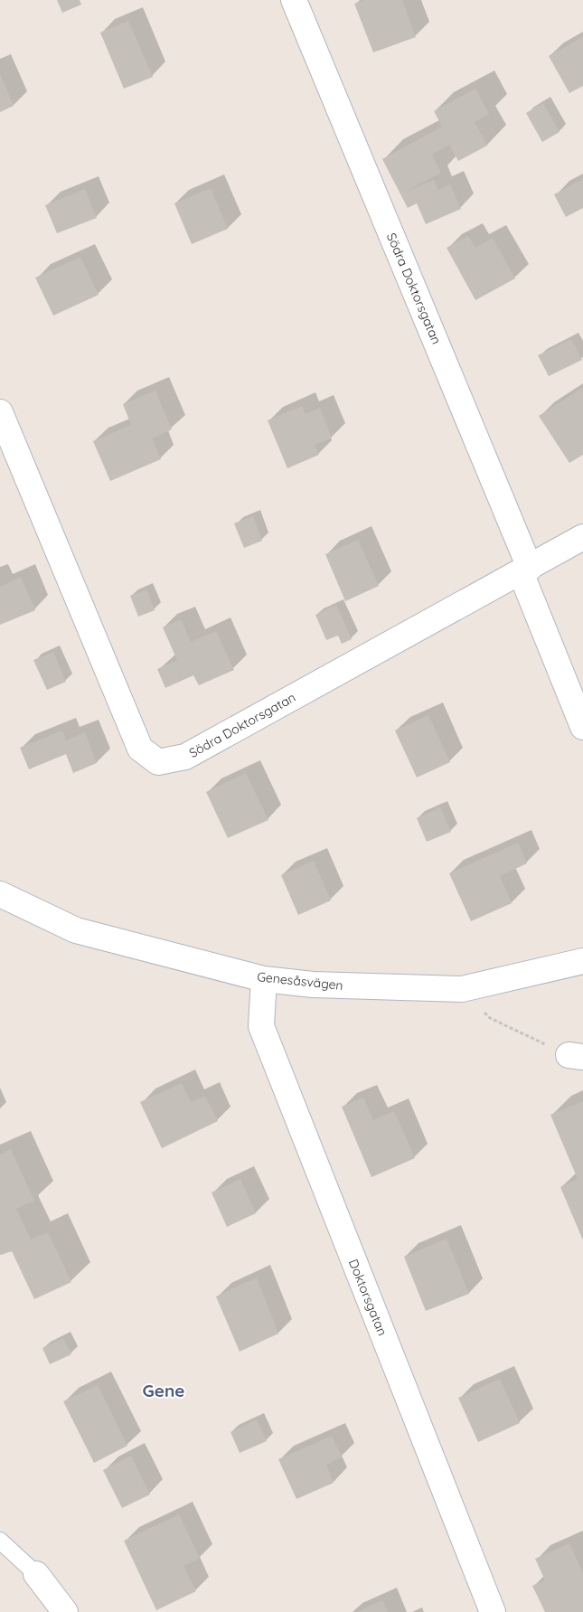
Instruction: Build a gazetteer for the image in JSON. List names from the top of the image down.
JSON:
{
  "streets": {
    "street": ["Södra Doktorsgatan", "Genesåsvägen", "Doktorsgatan"]
  },
  "crossings": [
    ["Genesåsvägen", "Doktorsgatan"]
  ],
  "districts": ["Gene"]
}
